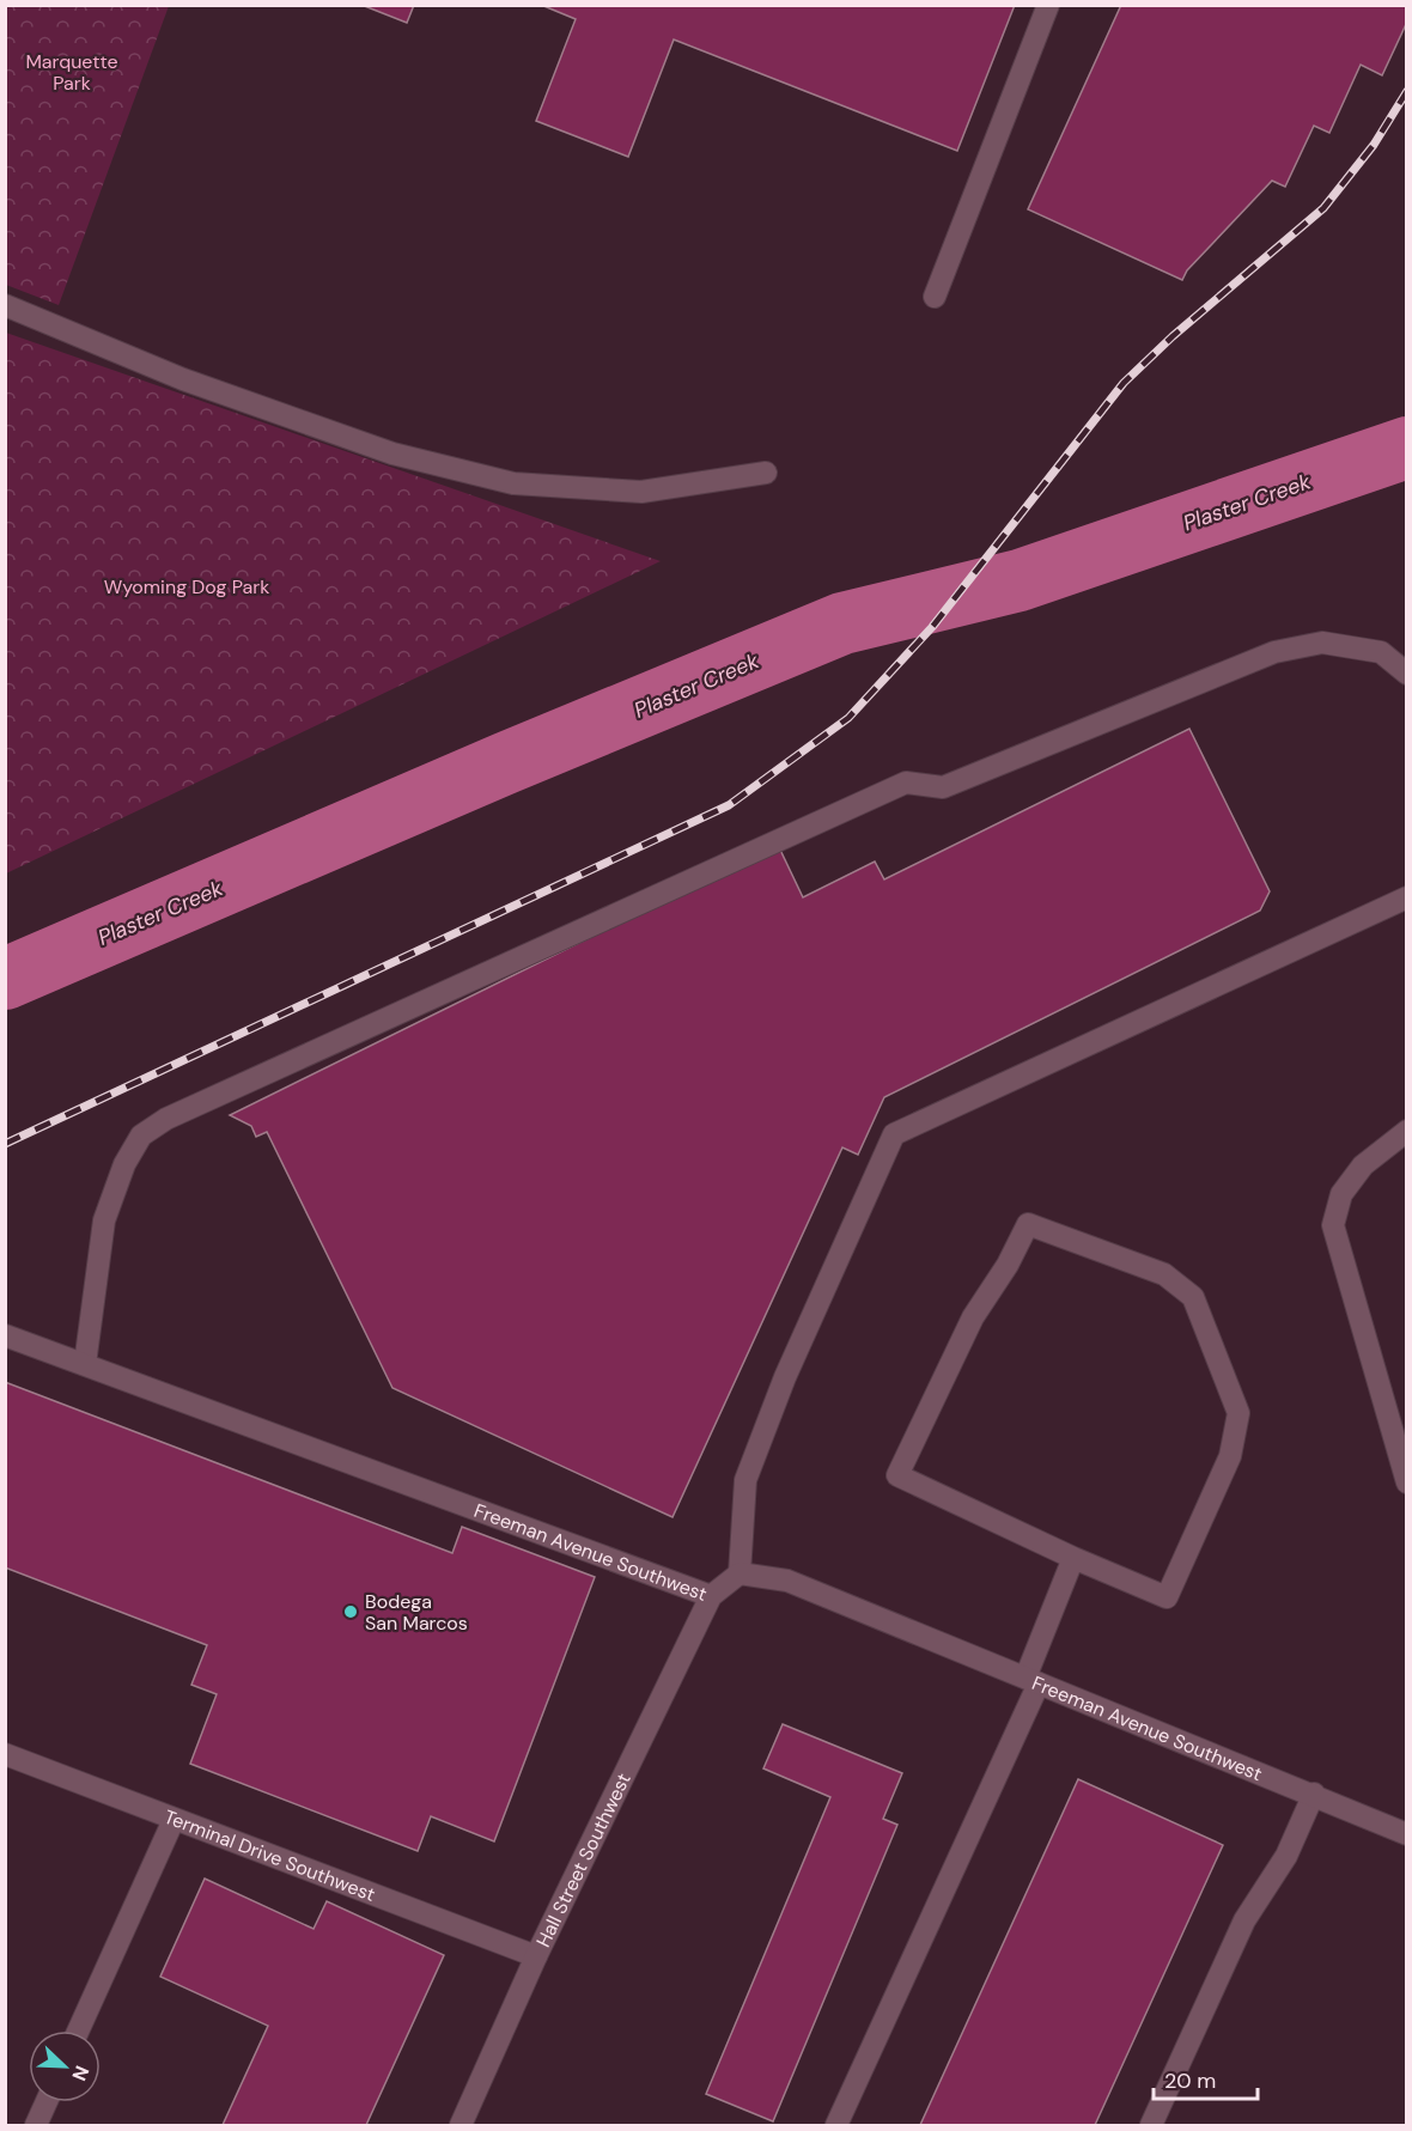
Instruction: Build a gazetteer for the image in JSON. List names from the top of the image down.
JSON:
{
  "streets": {
    "street": ["Freeman Avenue Southwest", "Terminal Drive Southwest", "Hall Street Southwest"]
  },
  "crossings": [
    ["Freeman Avenue Southwest", "Hall Street Southwest"],
    ["Terminal Drive Southwest", "Hall Street Southwest"]
  ],
  "water": ["Plaster Creek"],
  "parks": ["Marquette Park", "Wyoming Dog Park"],
  "places": ["Bodega San Marcos"],
  "scale_bar": "20 m",
  "north": "bottom right"
}
